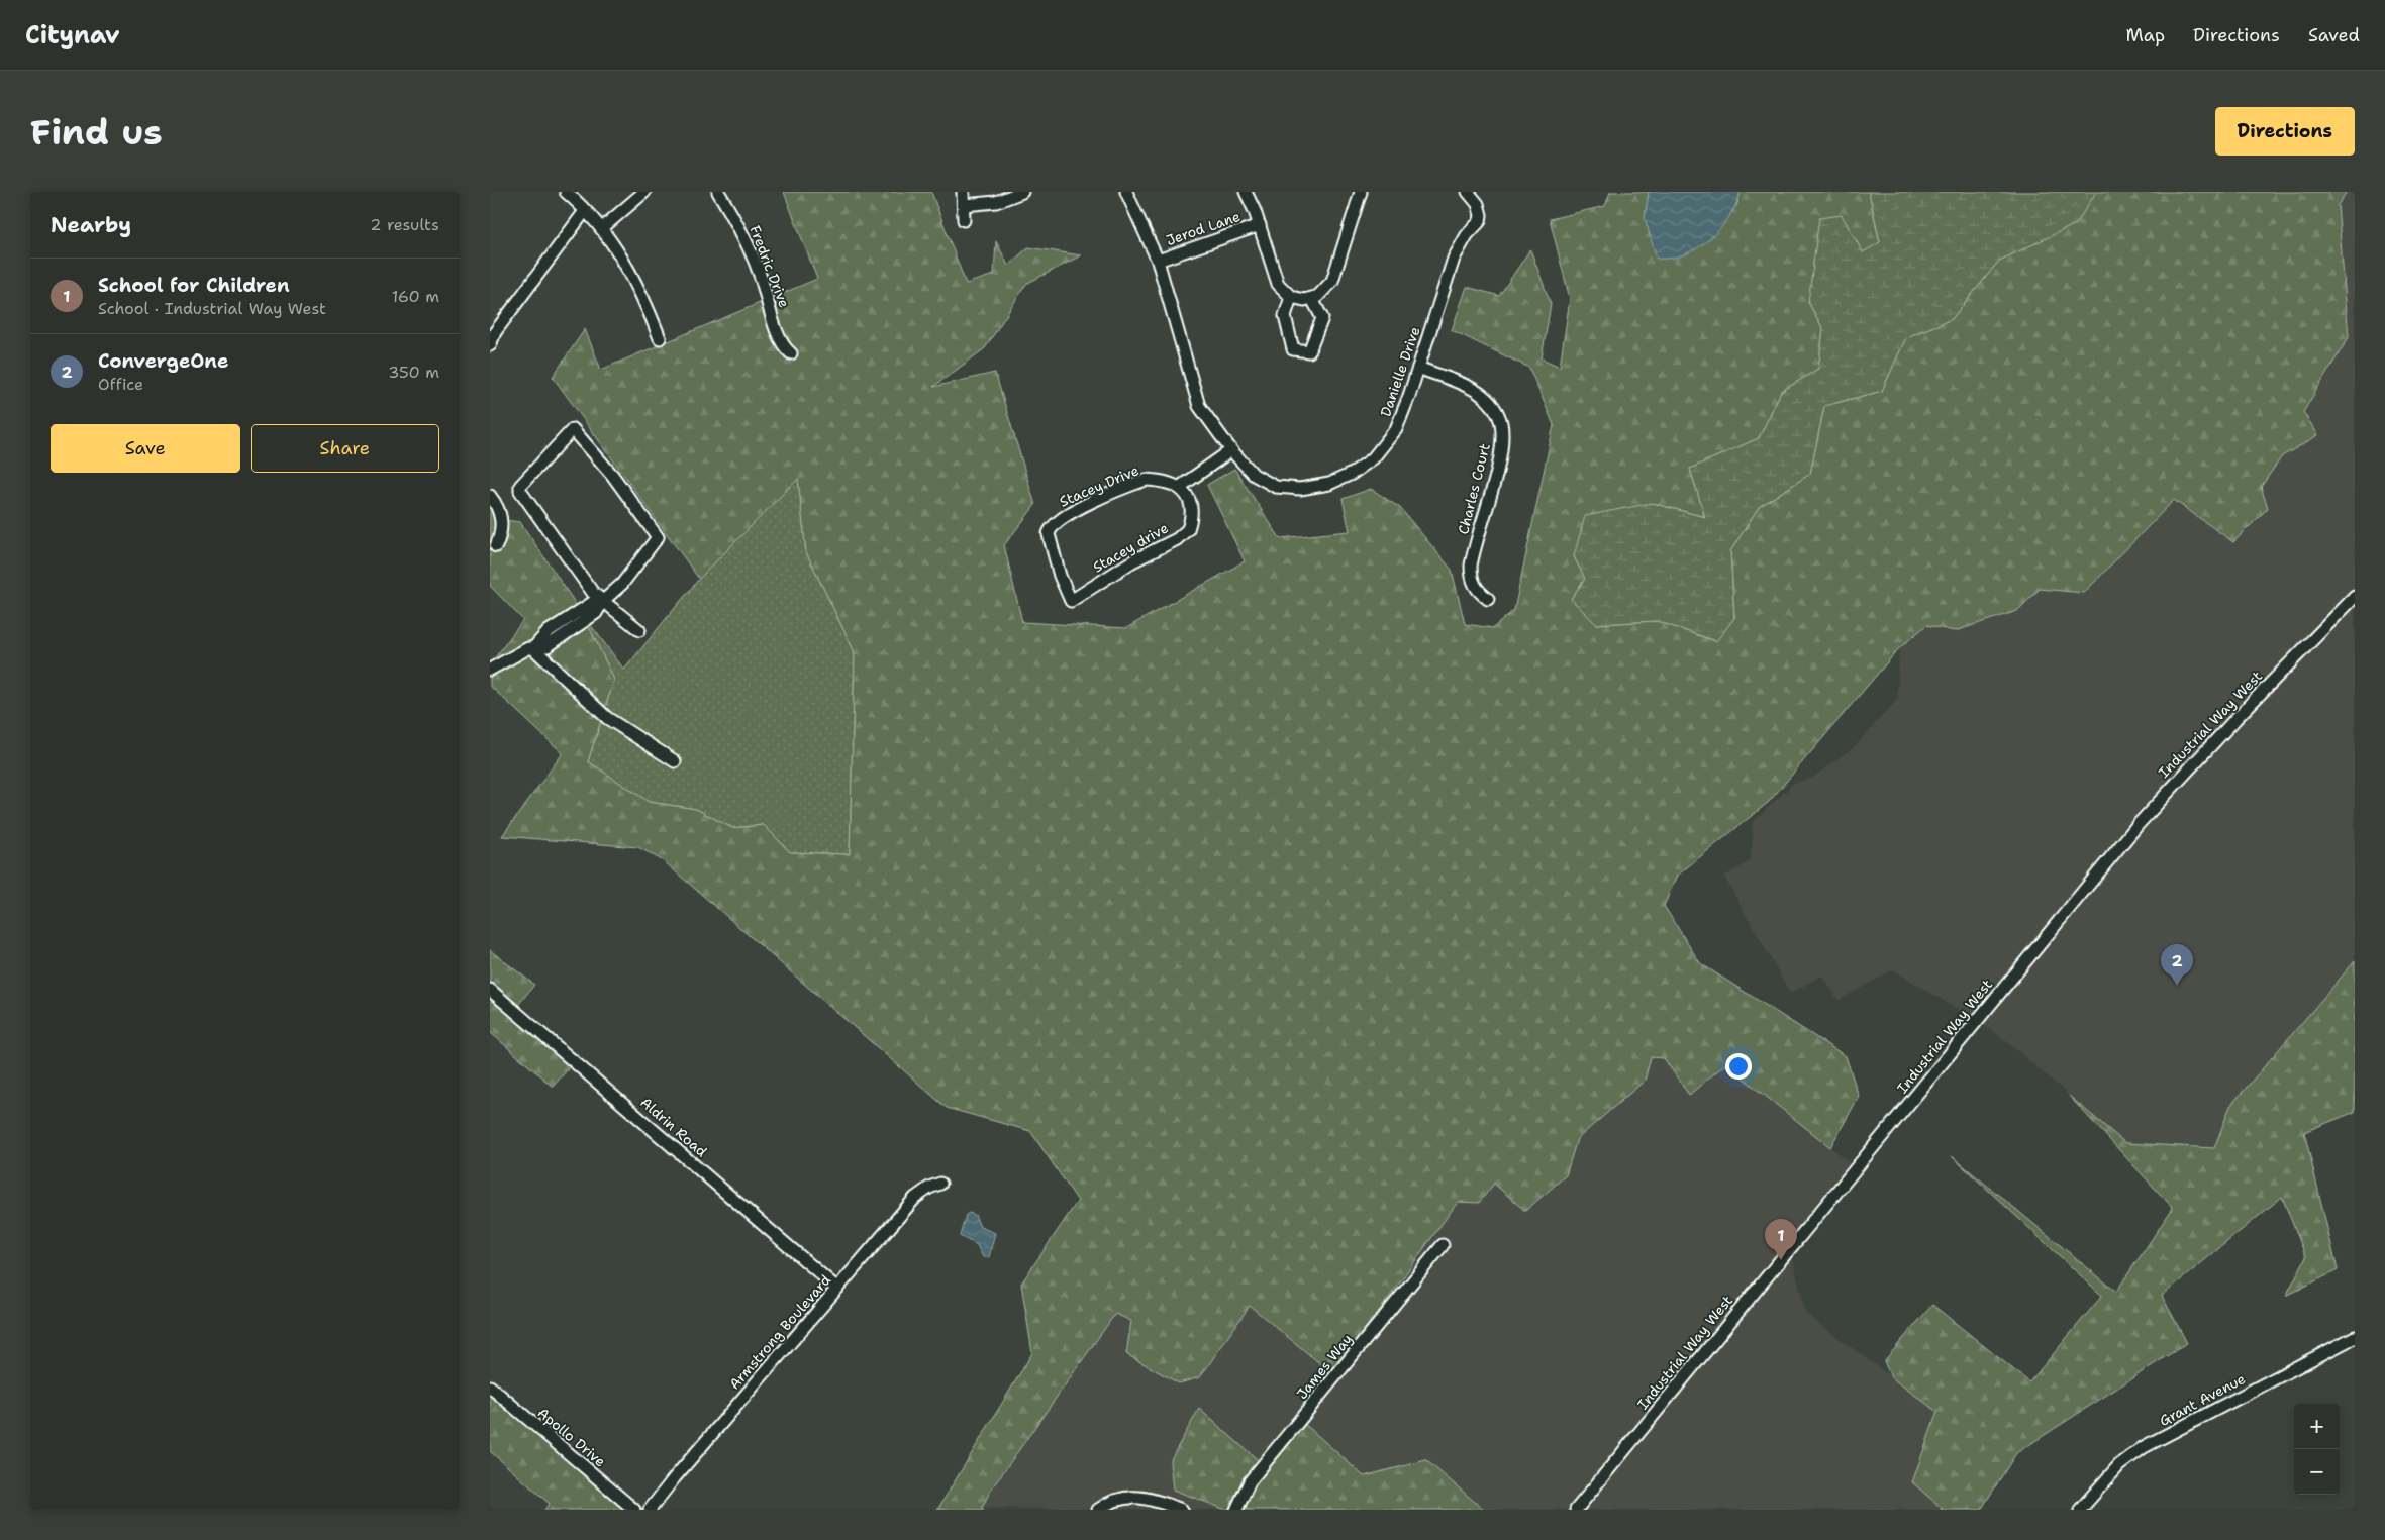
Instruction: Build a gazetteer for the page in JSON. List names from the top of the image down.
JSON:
{
  "streets": {
    "street": [
      "Jerod Lane",
      "Fredric Drive",
      "Danielle Drive",
      "Stacey Drive",
      "Charles Court",
      "Stacey drive",
      "Industrial Way West",
      "Aldrin Road",
      "Armstrong Boulevard",
      "James Way",
      "Grant Avenue",
      "Apollo Drive"
    ]
  },
  "crossings": [
    ["Jerod Lane", "Danielle Drive"],
    ["Danielle Drive", "Charles Court"],
    ["Stacey Drive", "Stacey drive"],
    ["Aldrin Road", "Armstrong Boulevard"]
  ],
  "page": {
    "header": "Citynav",
    "nav": ["Map", "Directions", "Saved"],
    "buttons": [
      "Directions",
      ["Save", "Share"]
    ],
    "title": "Find us",
    "heading": ["Nearby", "2 results"],
    "list": [
      {
        "mark": "1",
        "name": "School for Children",
        "note": "School · Industrial Way West",
        "value": "160 m"
      },
      {
        "mark": "2",
        "name": "ConvergeOne",
        "note": "Office",
        "value": "350 m"
      }
    ],
    "pins": ["2", "1"],
    "map_buttons": ["+", "−"]
  }
}
